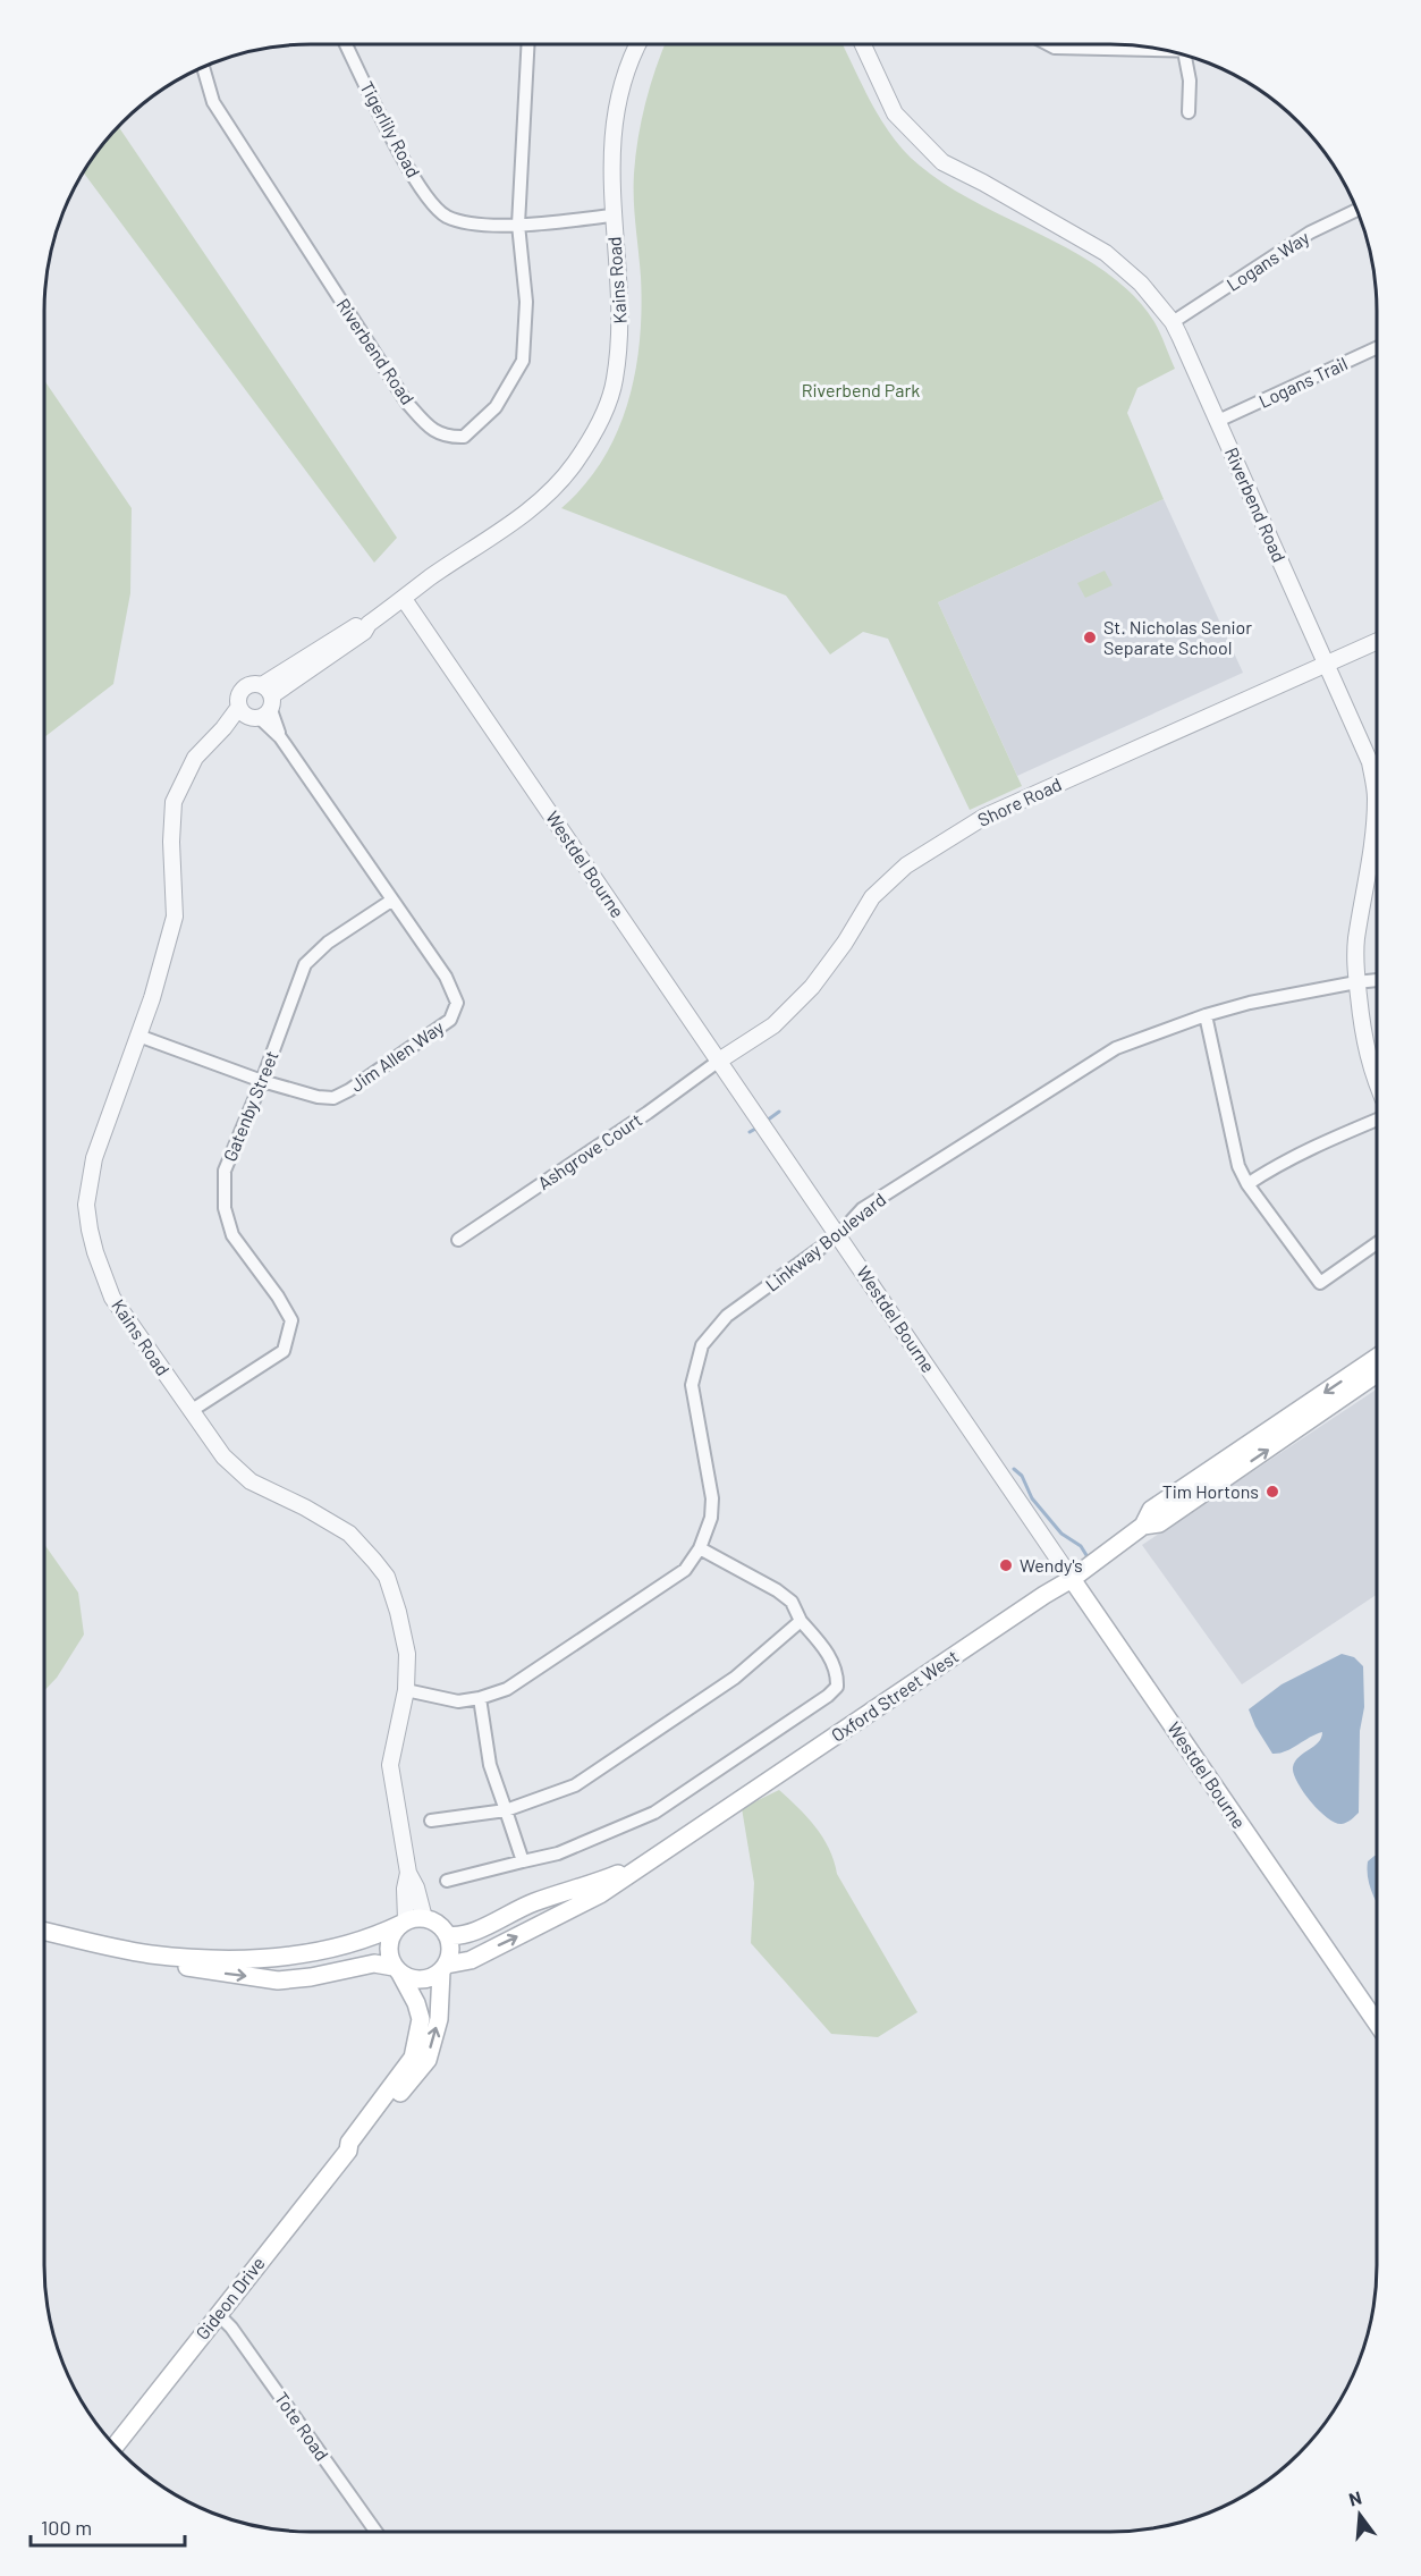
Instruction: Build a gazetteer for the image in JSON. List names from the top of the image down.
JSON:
{
  "streets": {
    "main road": ["Westdel Bourne", "Oxford Street West", "Gideon Drive"],
    "street": [
      "Tigerlily Road",
      "Logans Way",
      "Kains Road",
      "Riverbend Road",
      "Logans Trail",
      "Shore Road",
      "Jim Allen Way",
      "Gatenby Street",
      "Ashgrove Court",
      "Linkway Boulevard",
      "Tote Road"
    ]
  },
  "crossings": [
    ["Tigerlily Road", "Kains Road"],
    ["Tigerlily Road", "Riverbend Road"],
    ["Logans Way", "Riverbend Road"],
    ["Kains Road", "Westdel Bourne"],
    ["Kains Road", "Jim Allen Way"],
    ["Kains Road", "Gatenby Street"],
    ["Kains Road", "Linkway Boulevard"],
    ["Kains Road", "Oxford Street West"],
    ["Kains Road", "Gideon Drive"],
    ["Riverbend Road", "Logans Trail"],
    ["Riverbend Road", "Shore Road"],
    ["Riverbend Road", "Linkway Boulevard"],
    ["Shore Road", "Westdel Bourne"],
    ["Shore Road", "Ashgrove Court"],
    ["Westdel Bourne", "Ashgrove Court"],
    ["Westdel Bourne", "Linkway Boulevard"],
    ["Westdel Bourne", "Oxford Street West"],
    ["Jim Allen Way", "Gatenby Street"],
    ["Oxford Street West", "Gideon Drive"],
    ["Gideon Drive", "Tote Road"]
  ],
  "parks": ["Riverbend Park"],
  "places": ["St. Nicholas Senior Separate School", "Tim Hortons", "Wendy's"],
  "scale_bar": "100 m",
  "north": "top"
}
